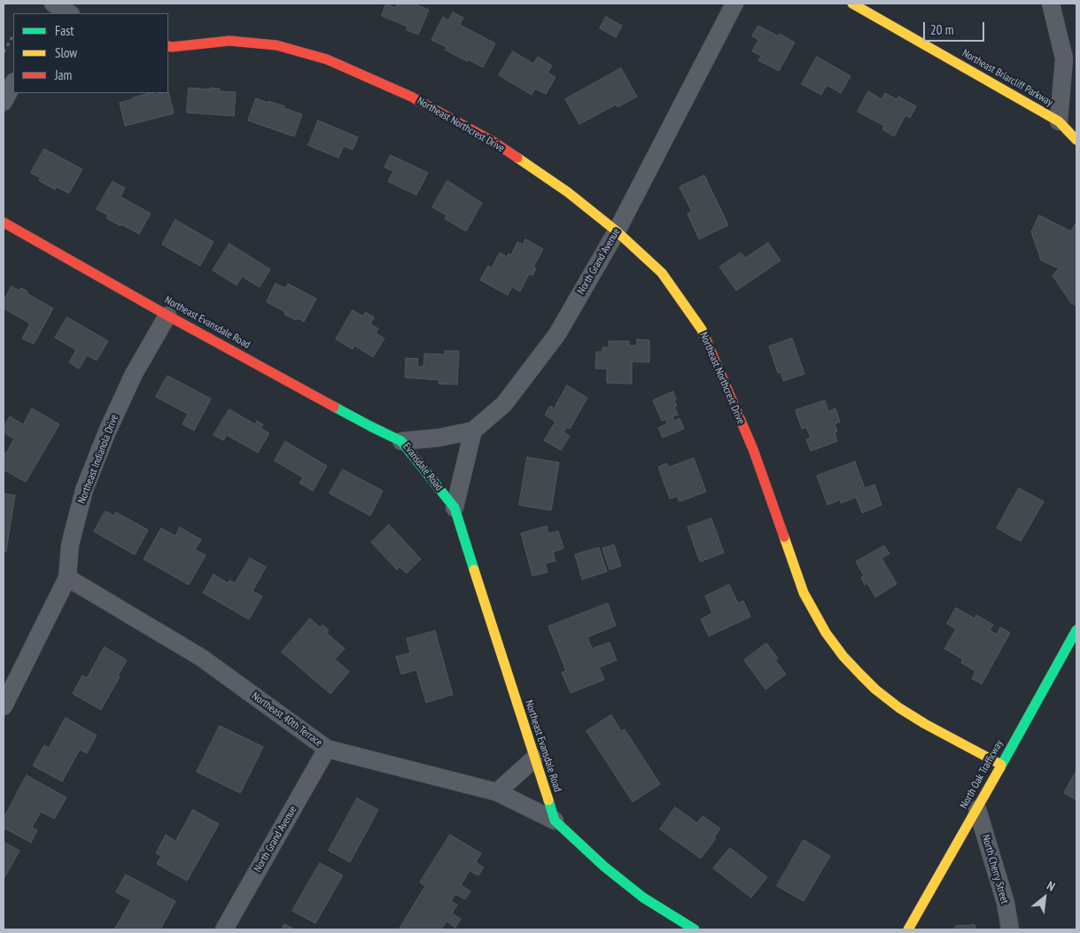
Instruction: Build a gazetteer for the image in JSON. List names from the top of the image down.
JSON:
{
  "streets": {
    "street": [
      "Northeast Briarcliff Parkway",
      "Northeast Northcrest Drive",
      "North Grand Avenue",
      "Northeast Evansdale Road",
      "Northeast Indianola Drive",
      "Evansdale Road",
      "Northeast 40th Terrace",
      "North Oak Trafficway",
      "North Cherry Street"
    ]
  },
  "crossings": [
    ["Northeast Northcrest Drive", "North Grand Avenue"],
    ["Northeast Northcrest Drive", "North Oak Trafficway"],
    ["North Grand Avenue", "Evansdale Road"],
    ["North Grand Avenue", "Northeast 40th Terrace"],
    ["Northeast Evansdale Road", "Northeast Indianola Drive"],
    ["Northeast Evansdale Road", "Evansdale Road"],
    ["Northeast Evansdale Road", "Northeast 40th Terrace"],
    ["Northeast Indianola Drive", "Northeast 40th Terrace"],
    ["North Oak Trafficway", "North Cherry Street"]
  ],
  "legend": ["Fast", "Slow", "Jam"],
  "scale_bar": "20 m",
  "north": "top right"
}
